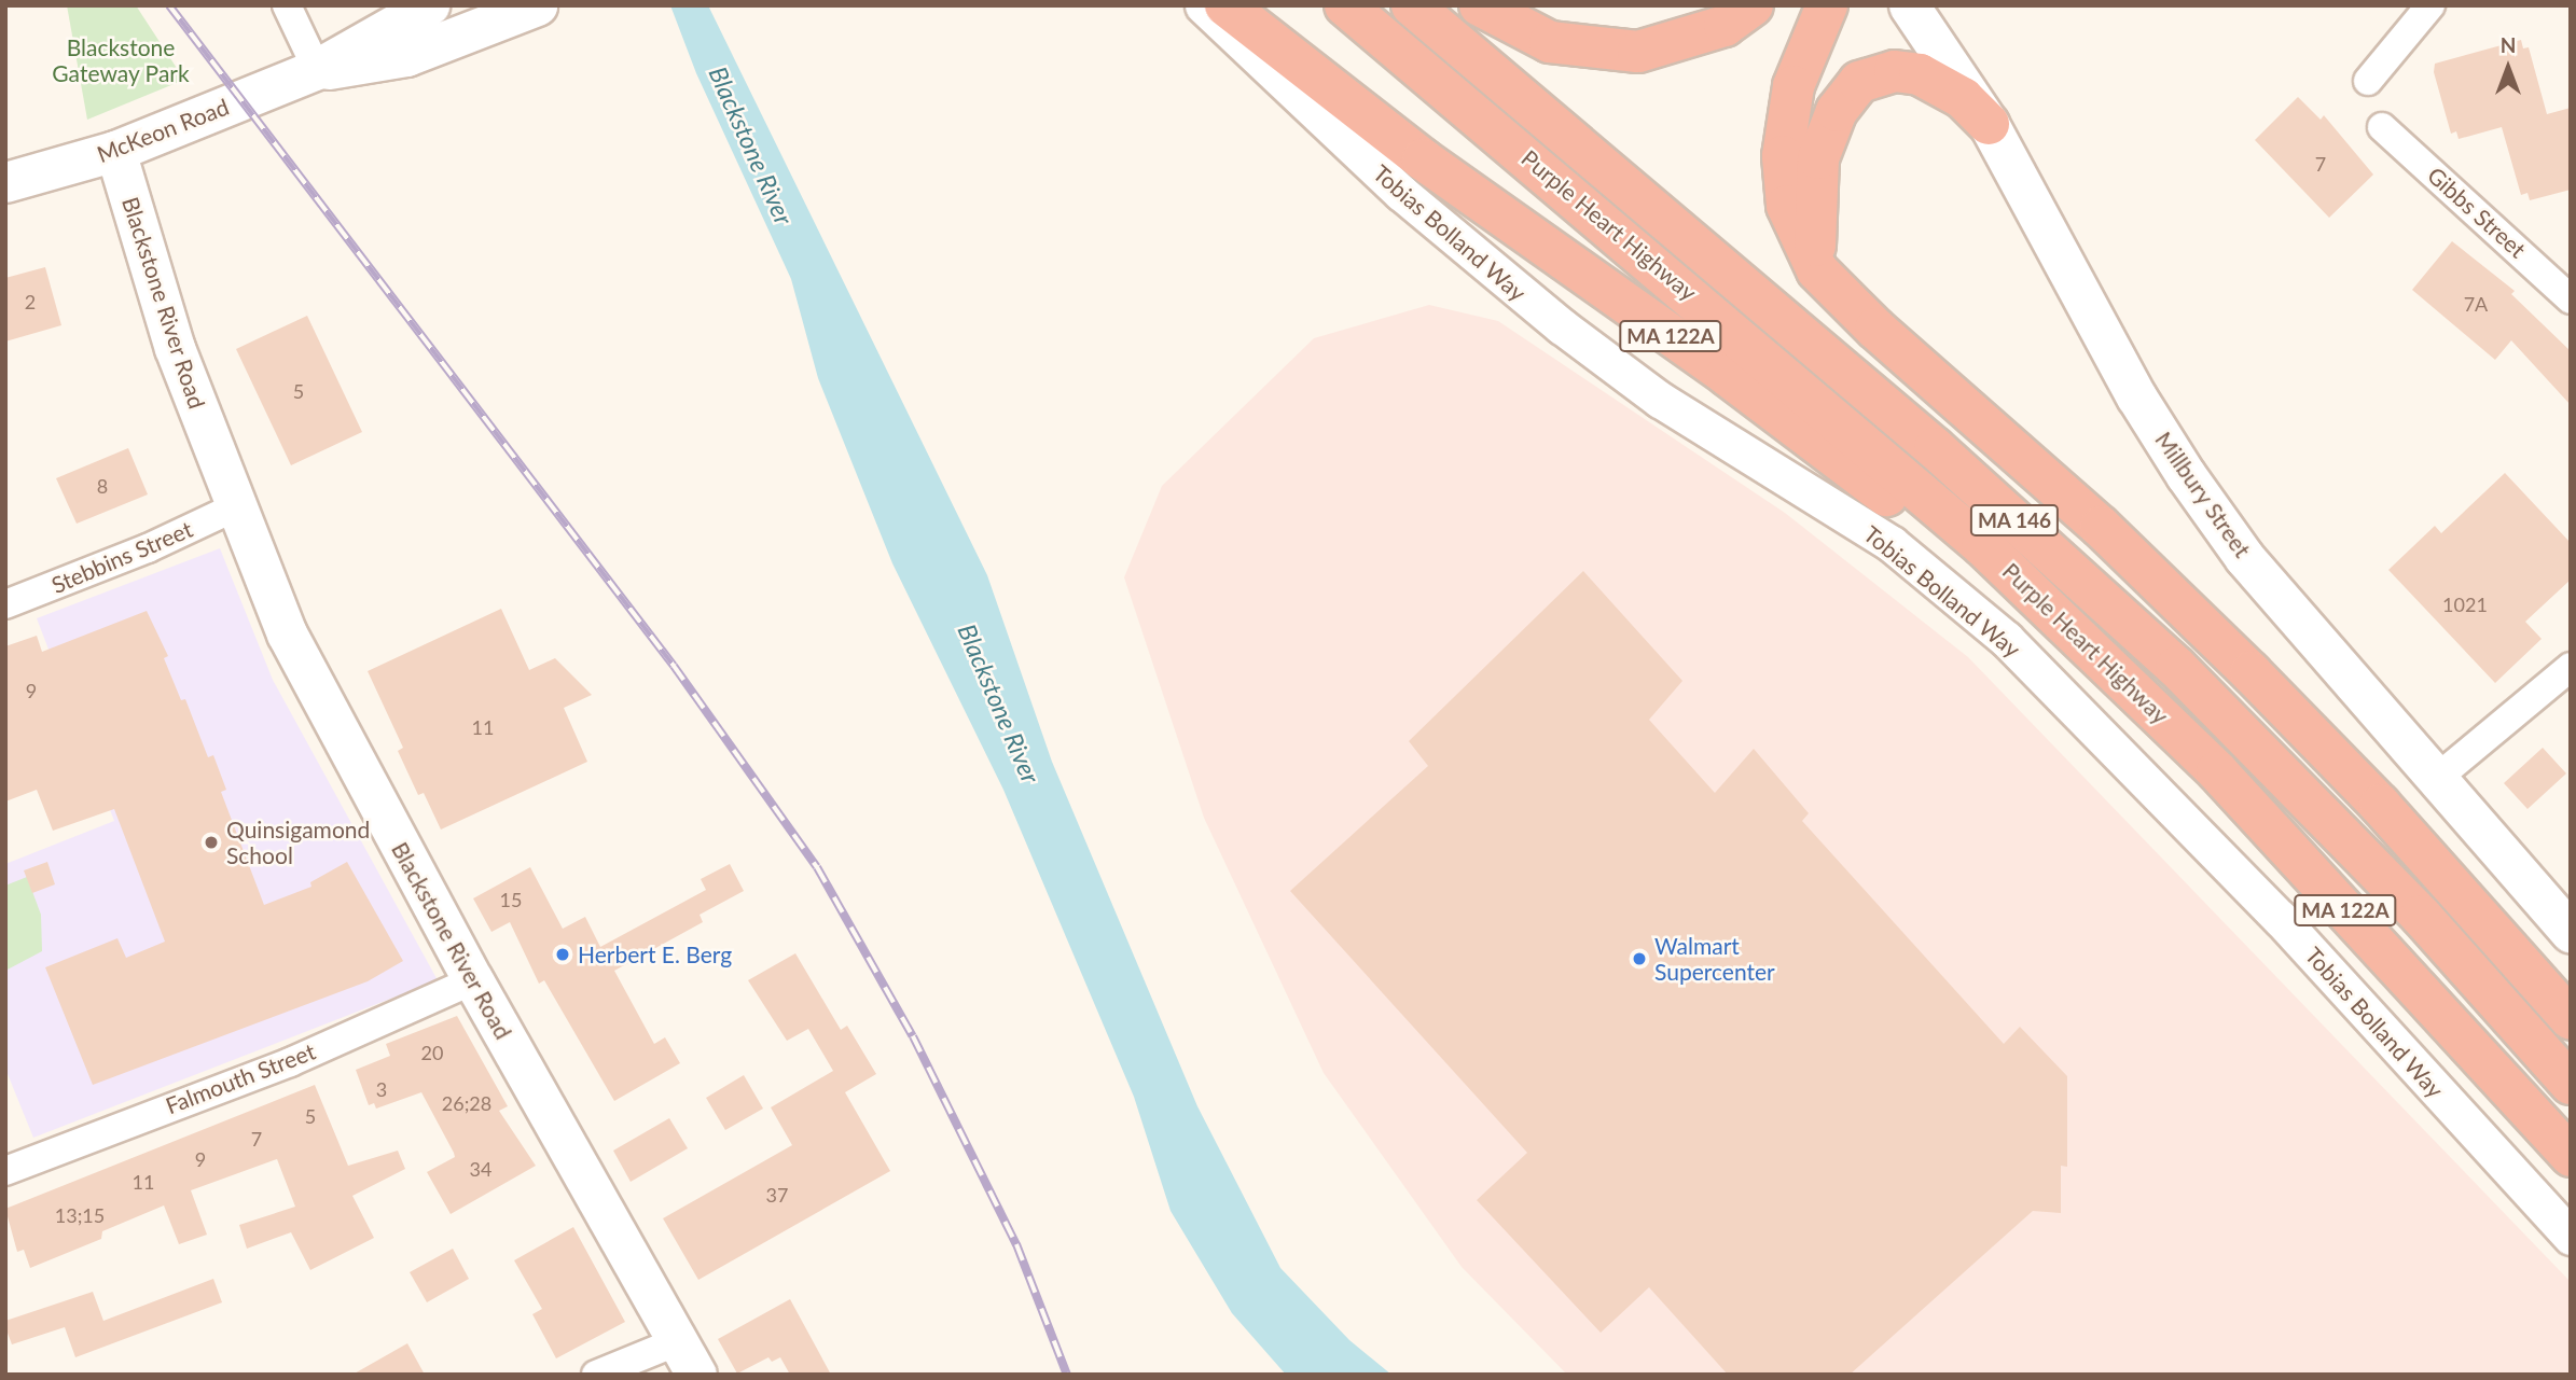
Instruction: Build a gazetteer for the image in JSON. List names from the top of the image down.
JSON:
{
  "streets": {
    "highway": ["Purple Heart Highway", "MA 122A", "MA 146"],
    "main road": ["McKeon Road", "Blackstone River Road", "Millbury Street"],
    "street": [
      "Gibbs Street",
      "Tobias Bolland Way",
      "Stebbins Street",
      "Falmouth Street"
    ]
  },
  "crossings": [
    ["McKeon Road", "Blackstone River Road"],
    ["Purple Heart Highway", "MA 122A"],
    ["Blackstone River Road", "Stebbins Street"],
    ["Blackstone River Road", "Falmouth Street"]
  ],
  "water": ["Blackstone River"],
  "parks": ["Blackstone Gateway Park"],
  "places": ["Quinsigamond School", "Herbert E. Berg", "Walmart Supercenter"],
  "house_numbers": [
    "7",
    "2",
    "7A",
    "5",
    "8",
    "1021",
    "9",
    "11",
    "15",
    "20",
    "3",
    "26;28",
    "5",
    "7",
    "9",
    "34",
    "11",
    "37",
    "13;15"
  ],
  "north": "top"
}
